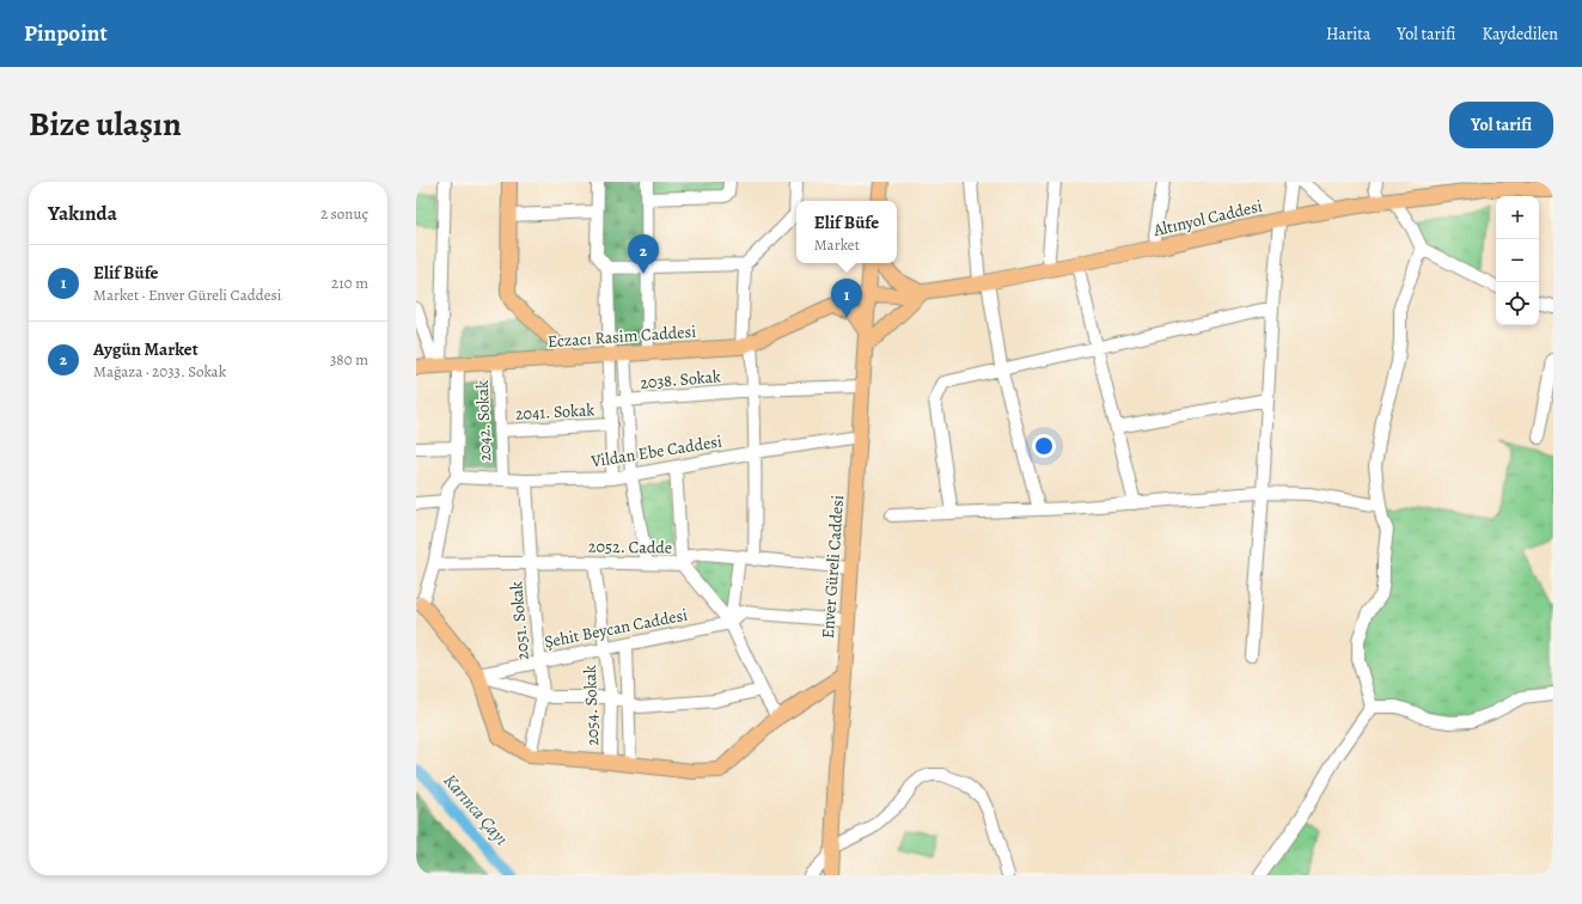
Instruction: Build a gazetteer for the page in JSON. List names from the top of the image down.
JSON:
{
  "streets": {
    "main road": ["Altınyol Caddesi", "Eczacı Rasim Caddesi", "Enver Güreli Caddesi"],
    "street": [
      "2038. Sokak",
      "2041. Sokak",
      "2042. Sokak",
      "Vildan Ebe Caddesi",
      "2052. Cadde",
      "2051. Sokak",
      "Şehit Beycan Caddesi",
      "2054. Sokak"
    ]
  },
  "crossings": [
    ["Altınyol Caddesi", "Eczacı Rasim Caddesi"],
    ["Altınyol Caddesi", "Enver Güreli Caddesi"],
    ["Eczacı Rasim Caddesi", "2042. Sokak"],
    ["2038. Sokak", "Enver Güreli Caddesi"],
    ["2041. Sokak", "2042. Sokak"],
    ["2042. Sokak", "Vildan Ebe Caddesi"],
    ["Vildan Ebe Caddesi", "Enver Güreli Caddesi"],
    ["Vildan Ebe Caddesi", "2051. Sokak"],
    ["2052. Cadde", "Enver Güreli Caddesi"],
    ["2052. Cadde", "2051. Sokak"],
    ["2052. Cadde", "2054. Sokak"],
    ["Enver Güreli Caddesi", "Şehit Beycan Caddesi"],
    ["2051. Sokak", "Şehit Beycan Caddesi"],
    ["Şehit Beycan Caddesi", "2054. Sokak"]
  ],
  "water": ["Karınca Çayı"],
  "page": {
    "header": "Pinpoint",
    "nav": ["Harita", "Yol tarifi", "Kaydedilen"],
    "title": "Bize ulaşın",
    "buttons": "Yol tarifi",
    "heading": ["Yakında", "2 sonuç"],
    "map_buttons": ["+", "−"],
    "popup": ["Elif Büfe", "Market"],
    "pins": ["2", "1"],
    "list": [
      {
        "mark": "1",
        "name": "Elif Büfe",
        "note": "Market · Enver Güreli Caddesi",
        "value": "210 m"
      },
      {
        "mark": "2",
        "name": "Aygün Market",
        "note": "Mağaza · 2033. Sokak",
        "value": "380 m"
      }
    ]
  }
}
